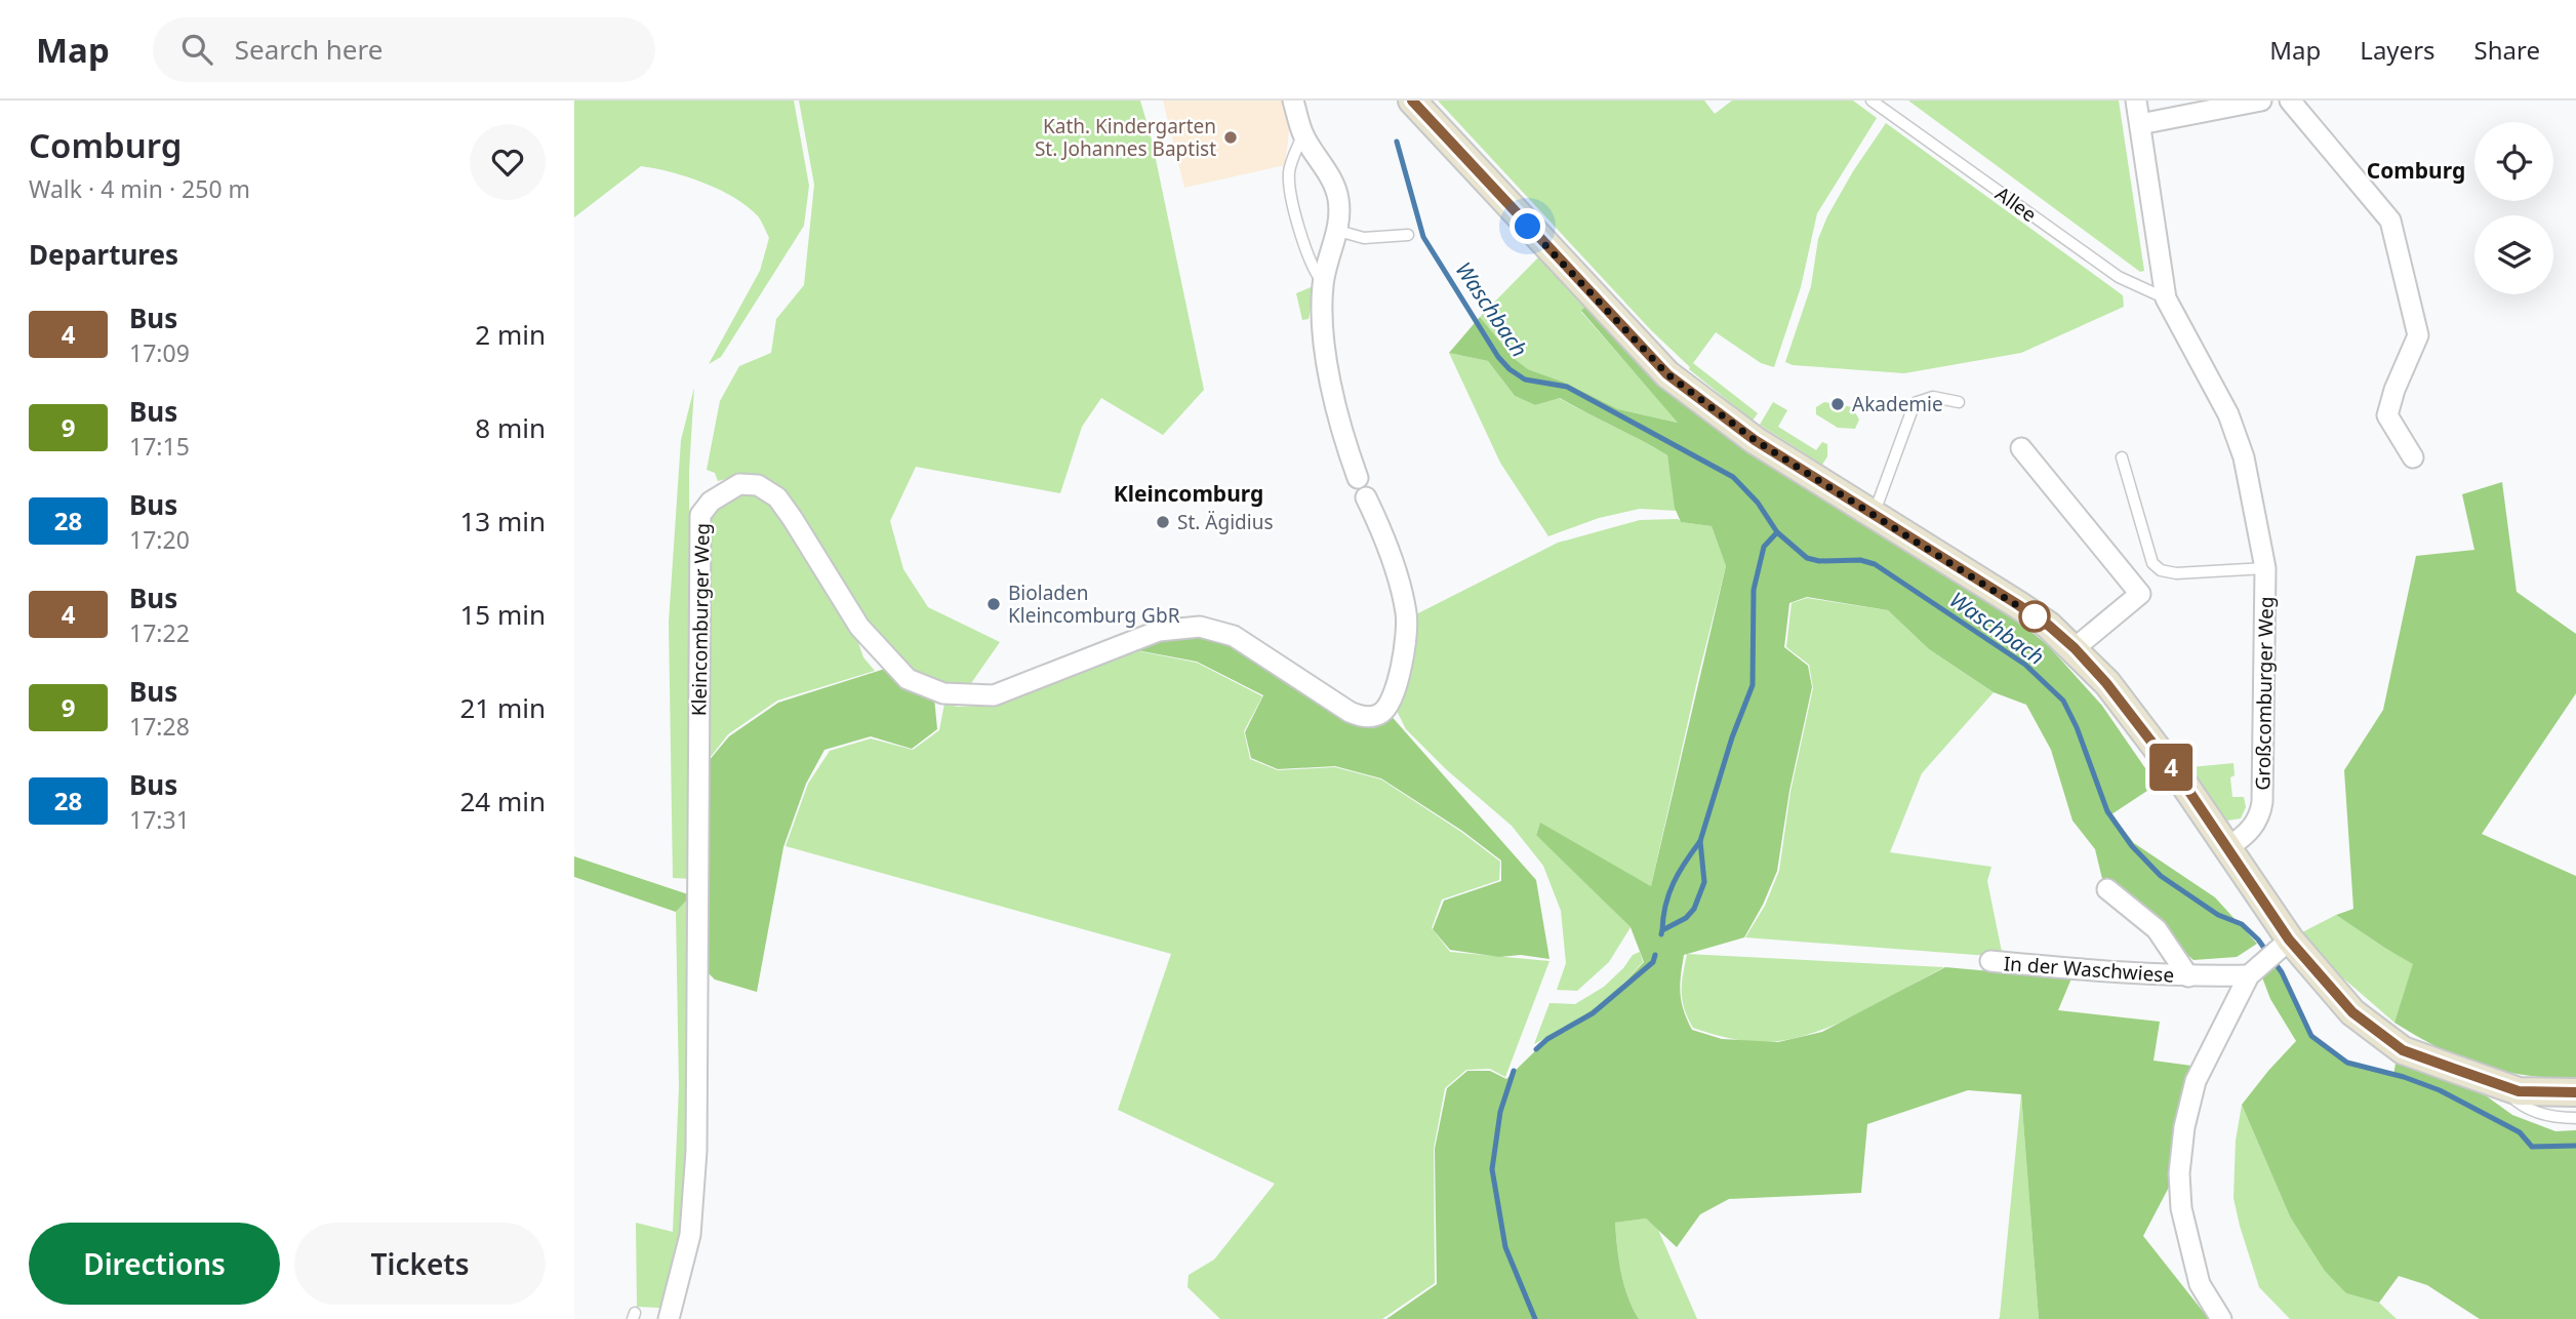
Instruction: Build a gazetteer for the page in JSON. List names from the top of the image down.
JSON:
{
  "streets": {
    "street": ["Kleincomburger Weg", "Großcomburger Weg", "In der Waschwiese"],
    "lane": ["Allee"]
  },
  "crossings": [
    ["Allee", "Großcomburger Weg"]
  ],
  "districts": ["Comburg", "Kleincomburg"],
  "water": ["Waschbach"],
  "places": [
    "Kath. Kindergarten St. Johannes Baptist",
    "Akademie",
    "St. Ägidius",
    "Bioladen Kleincomburg GbR"
  ],
  "lines": ["bus line 4"],
  "page": {
    "header": "Map",
    "search": "Search here",
    "nav": ["Map", "Layers", "Share"],
    "heading": [
      ["Comburg", "Walk · 4 min · 250 m"],
      "Departures"
    ],
    "on_map": "4",
    "list": [
      {
        "mark": "4",
        "name": "Bus",
        "note": "17:09",
        "value": "2 min"
      },
      {
        "mark": "9",
        "name": "Bus",
        "note": "17:15",
        "value": "8 min"
      },
      {
        "mark": "28",
        "name": "Bus",
        "note": "17:20",
        "value": "13 min"
      },
      {
        "mark": "4",
        "name": "Bus",
        "note": "17:22",
        "value": "15 min"
      },
      {
        "mark": "9",
        "name": "Bus",
        "note": "17:28",
        "value": "21 min"
      },
      {
        "mark": "28",
        "name": "Bus",
        "note": "17:31",
        "value": "24 min"
      }
    ],
    "buttons": ["Directions", "Tickets"]
  }
}
